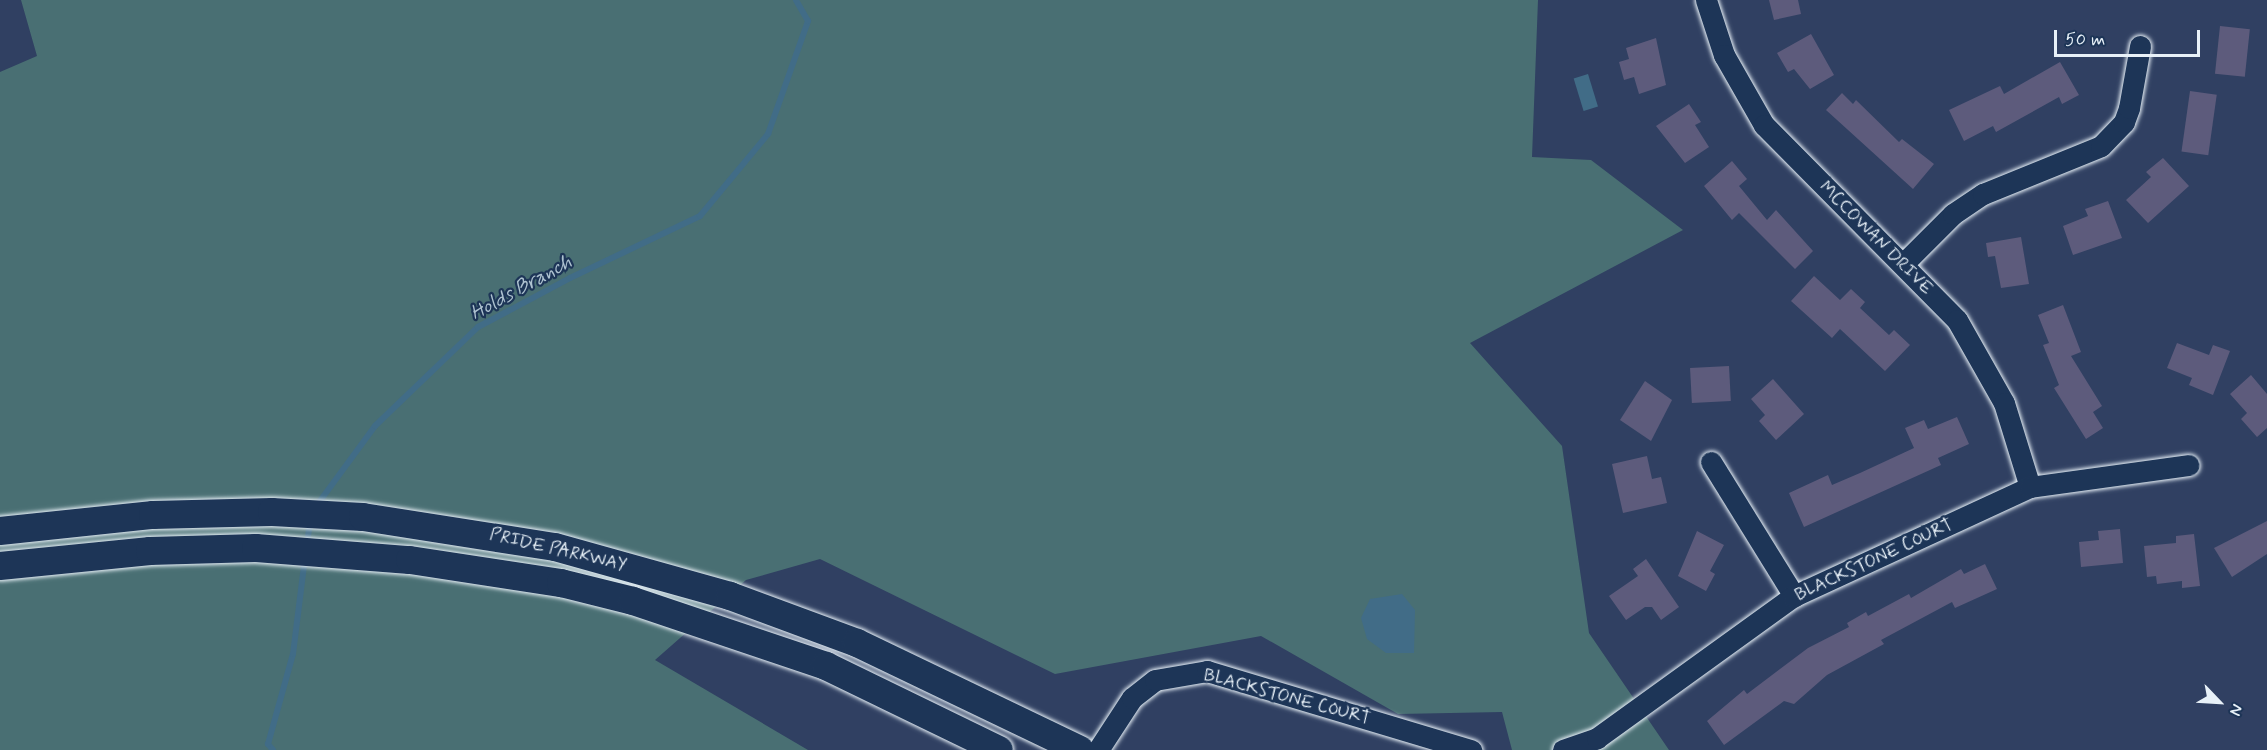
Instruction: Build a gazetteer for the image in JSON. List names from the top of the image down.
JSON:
{
  "streets": {
    "main road": ["PRIDE PARKWAY"],
    "street": ["MCCOWAN DRIVE", "BLACKSTONE COURT"]
  },
  "crossings": [
    ["MCCOWAN DRIVE", "BLACKSTONE COURT"]
  ],
  "water": ["Holds Branch"],
  "scale_bar": "50 m",
  "north": "bottom right"
}
